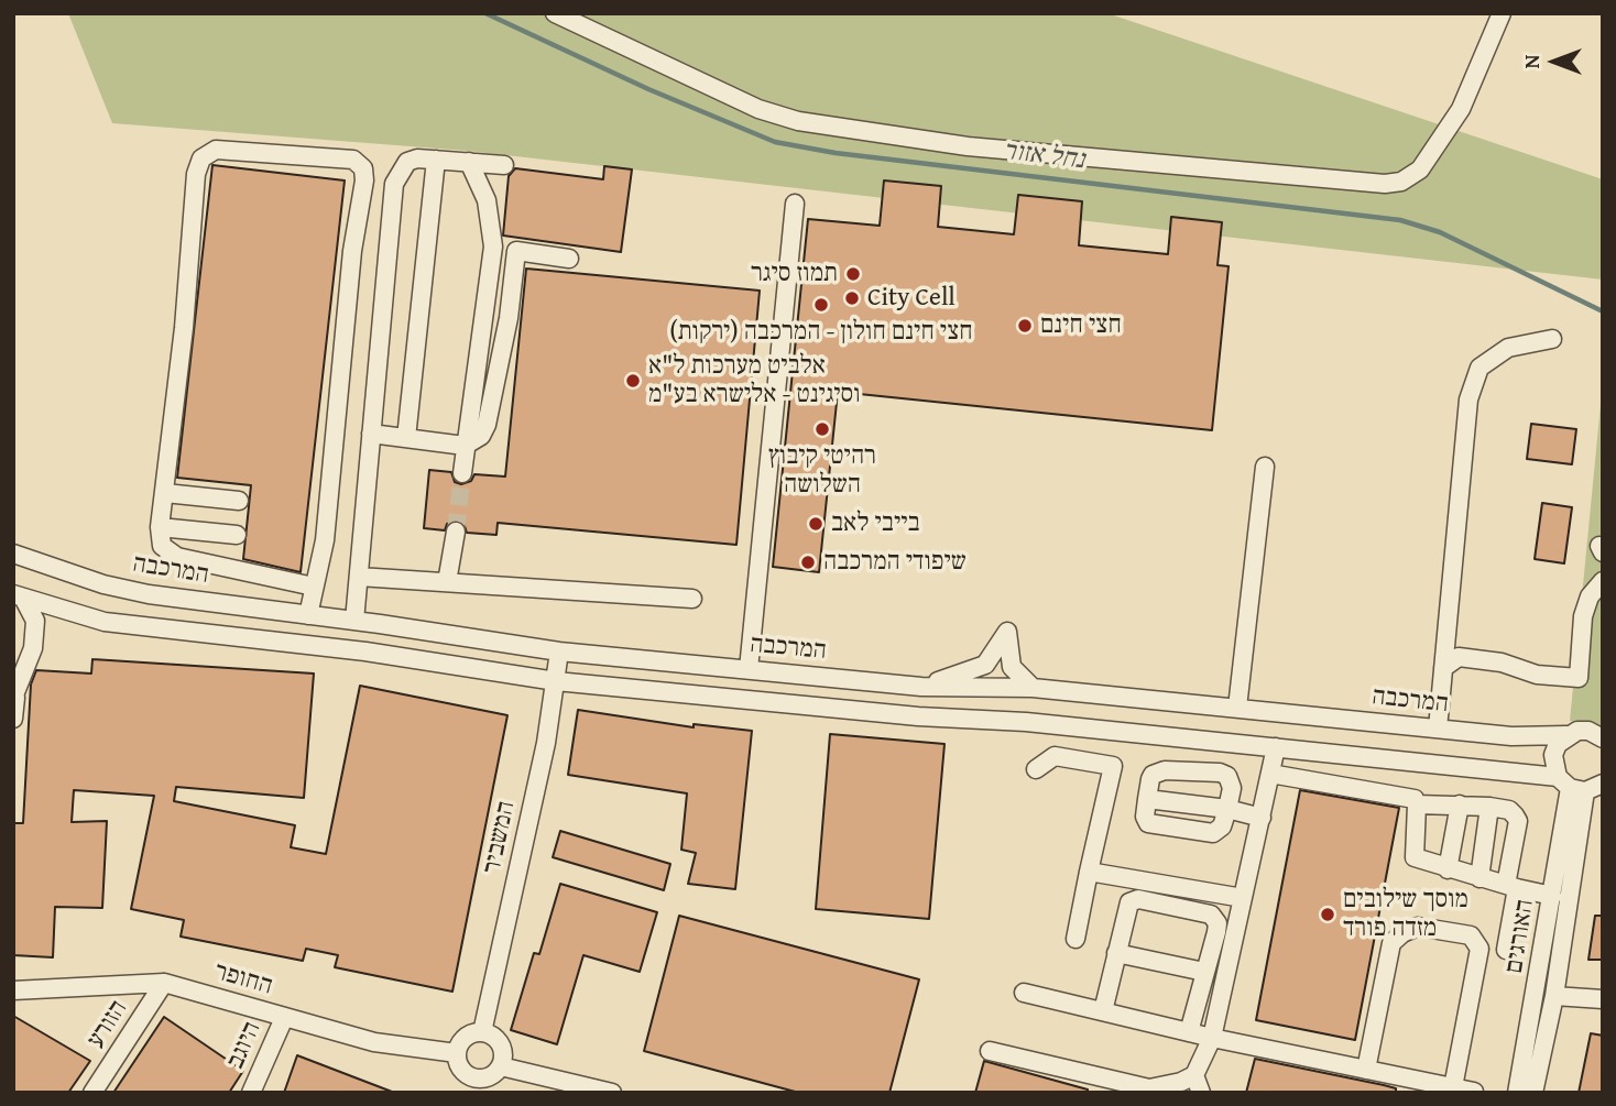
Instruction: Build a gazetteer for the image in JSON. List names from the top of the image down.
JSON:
{
  "streets": {
    "street": [
      "המרכבה",
      "המשביר",
      "האורגים",
      "החופר",
      "הזורע",
      "היוגב"
    ]
  },
  "crossings": [
    ["המרכבה", "המשביר"],
    ["המשביר", "החופר"],
    ["החופר", "הזורע"],
    ["החופר", "היוגב"]
  ],
  "water": ["נחל אזור"],
  "places": [
    "תמוז סיגר",
    "City Cell",
    "חצי חינם חולון - המרכבה (ירקות)",
    "חצי חינם",
    "אלביט מערכות ל\"א וסיגינט - אלישרא בע\"מ",
    "רהיטי קיבוץ השלושה",
    "בייבי לאב",
    "שיפודי המרכבה",
    "מוסך שילובים מזדה פורד"
  ],
  "north": "left"
}
